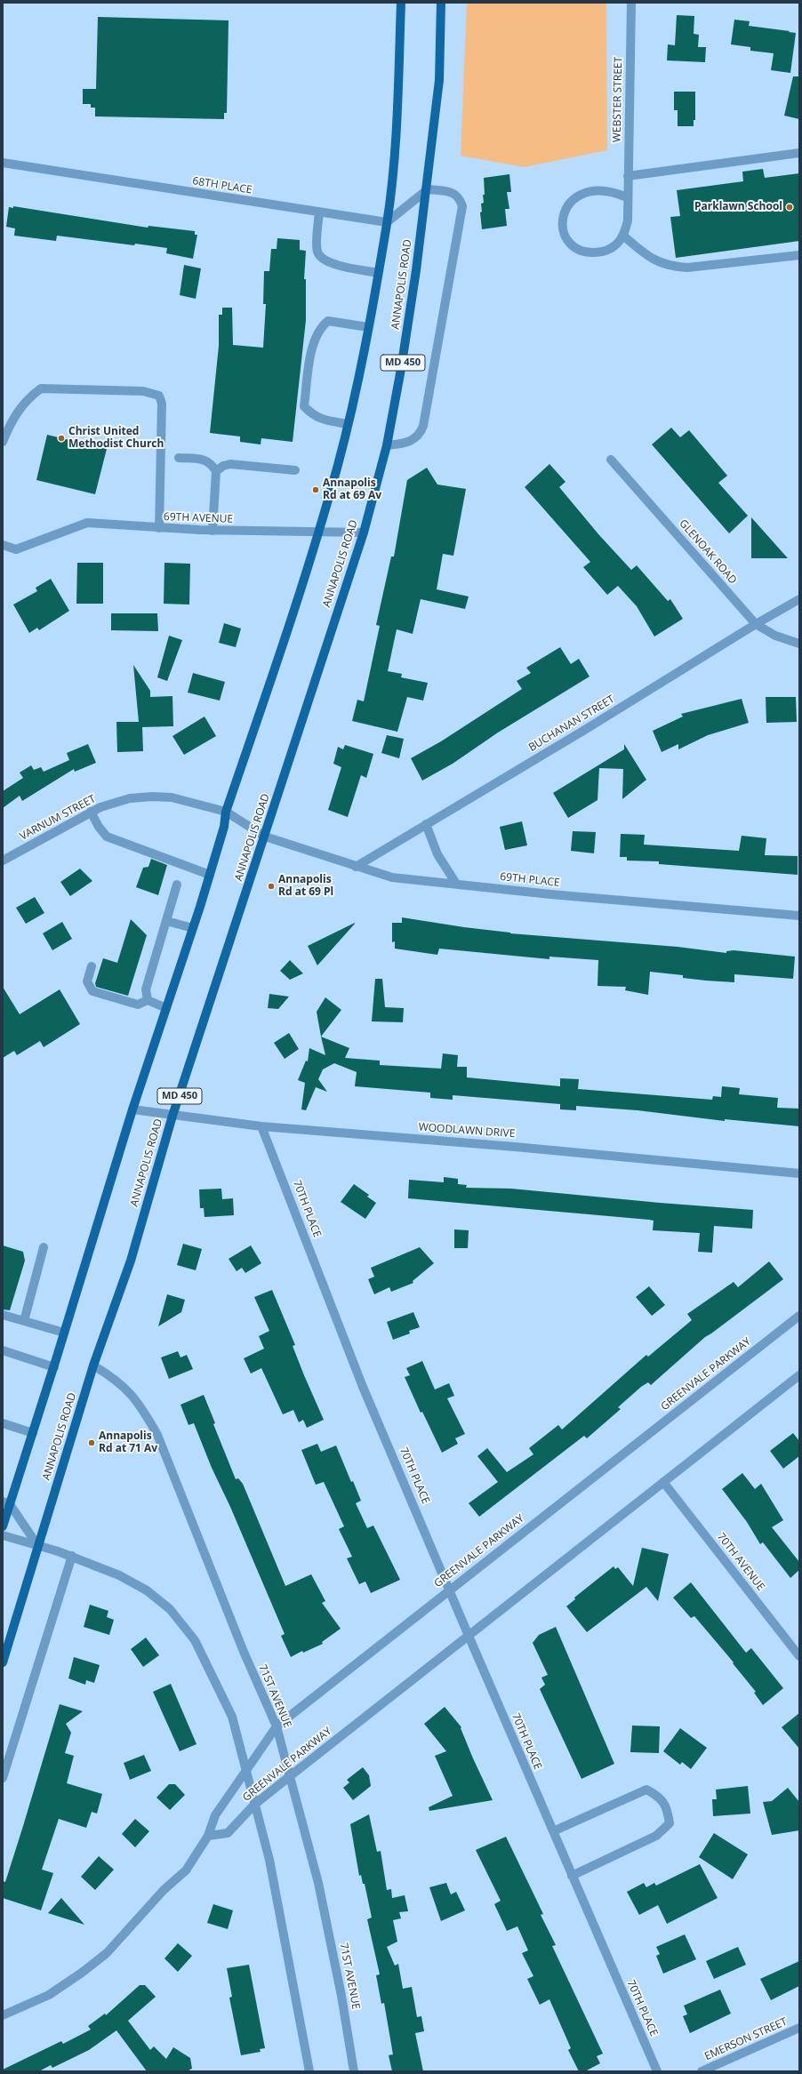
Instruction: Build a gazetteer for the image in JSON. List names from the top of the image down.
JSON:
{
  "streets": {
    "main road": ["ANNAPOLIS ROAD", "MD 450"],
    "street": [
      "WEBSTER STREET",
      "68TH PLACE",
      "69TH AVENUE",
      "GLENOAK ROAD",
      "BUCHANAN STREET",
      "VARNUM STREET",
      "69TH PLACE",
      "WOODLAWN DRIVE",
      "70TH PLACE",
      "GREENVALE PARKWAY",
      "70TH AVENUE",
      "71ST AVENUE",
      "EMERSON STREET"
    ]
  },
  "crossings": [
    ["ANNAPOLIS ROAD", "69TH AVENUE"],
    ["ANNAPOLIS ROAD", "VARNUM STREET"],
    ["ANNAPOLIS ROAD", "69TH PLACE"],
    ["ANNAPOLIS ROAD", "WOODLAWN DRIVE"],
    ["ANNAPOLIS ROAD", "71ST AVENUE"],
    ["GLENOAK ROAD", "BUCHANAN STREET"],
    ["BUCHANAN STREET", "69TH PLACE"],
    ["VARNUM STREET", "69TH PLACE"],
    ["WOODLAWN DRIVE", "70TH PLACE"],
    ["70TH PLACE", "GREENVALE PARKWAY"],
    ["GREENVALE PARKWAY", "70TH AVENUE"],
    ["GREENVALE PARKWAY", "71ST AVENUE"]
  ],
  "places": [
    "Parklawn School",
    "Christ United Methodist Church",
    "Annapolis Rd at 69 Av",
    "Annapolis Rd at 69 Pl",
    "Annapolis Rd at 71 Av"
  ]
}
